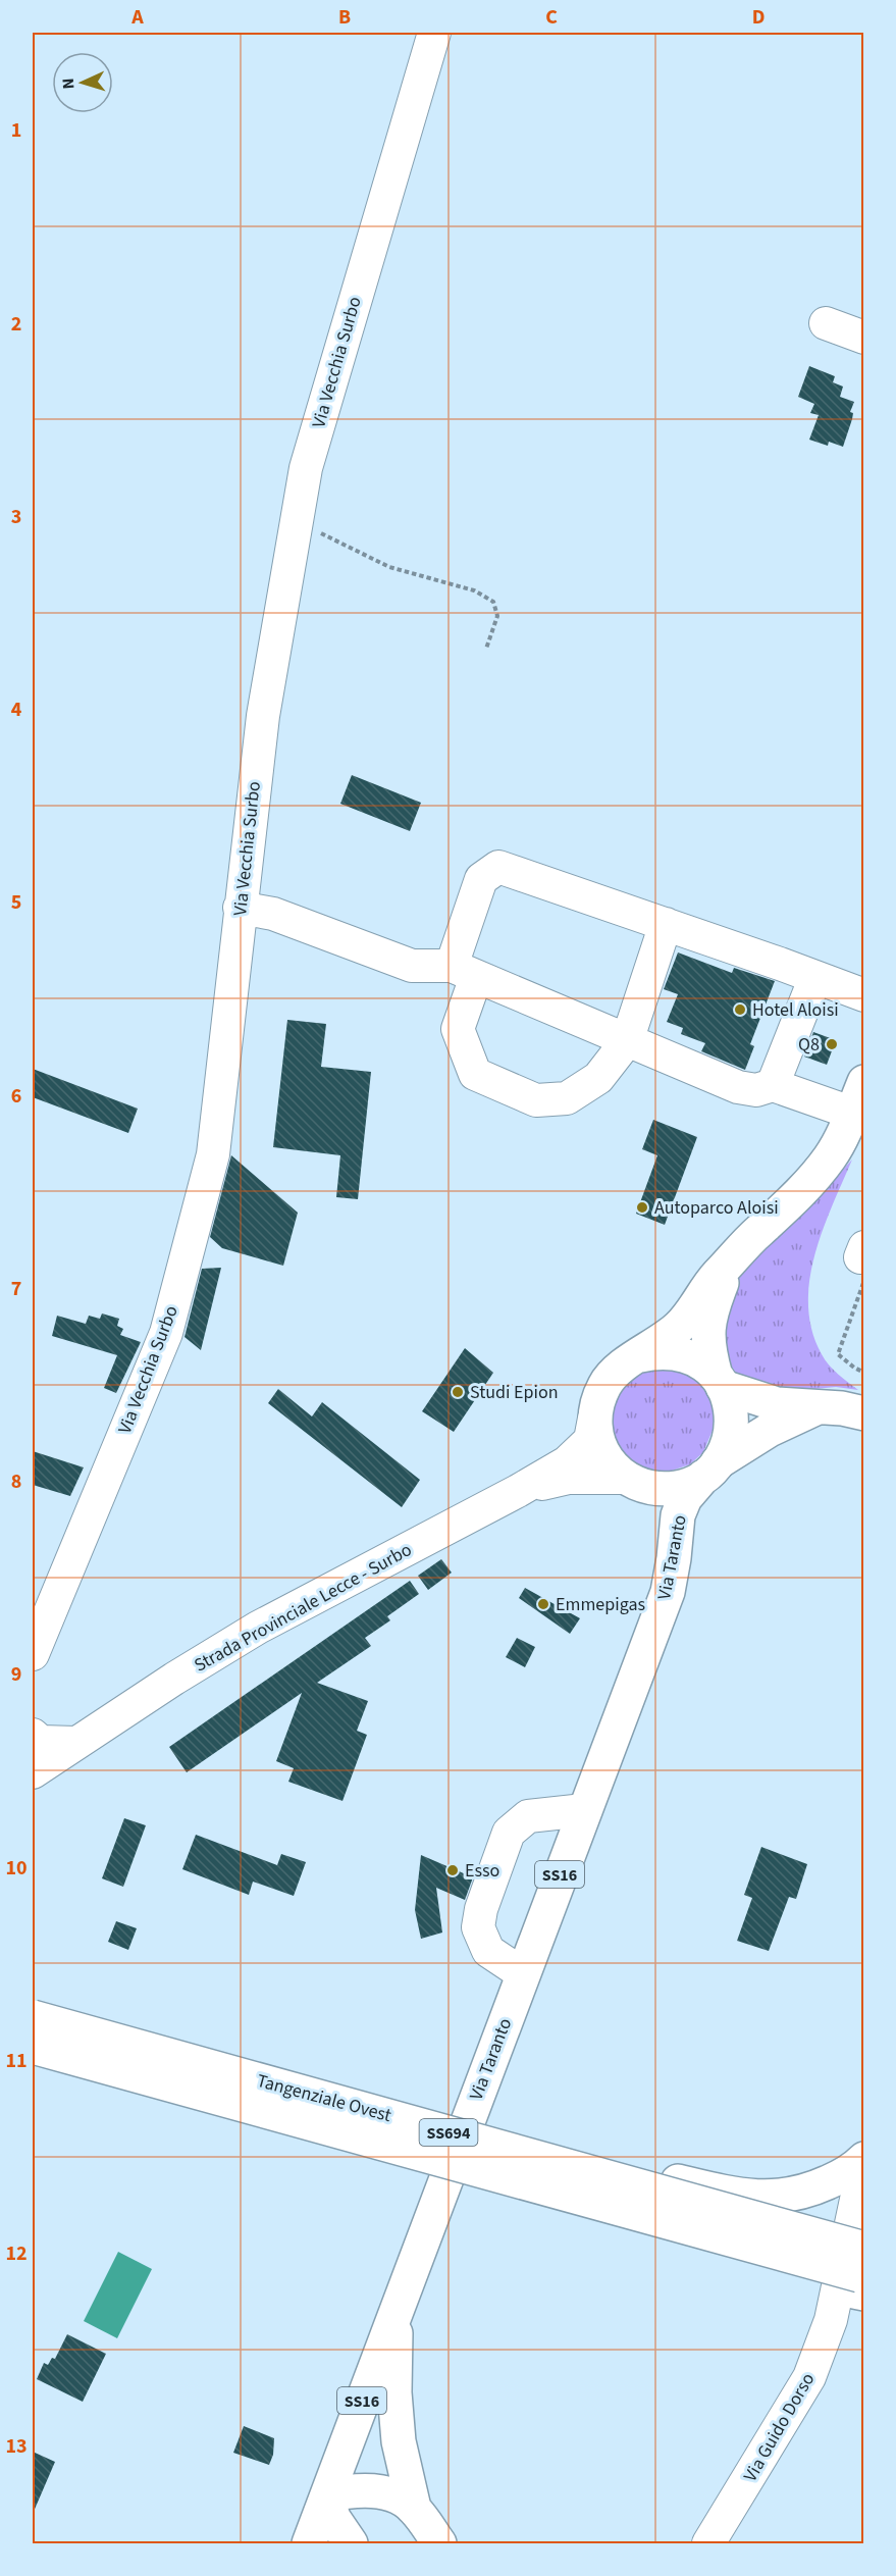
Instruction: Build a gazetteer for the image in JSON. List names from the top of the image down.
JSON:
{
  "streets": {
    "main road": [
      "Via Taranto",
      "SS16",
      "Tangenziale Ovest",
      "SS694"
    ],
    "street": ["Via Vecchia Surbo", "Strada Provinciale Lecce - Surbo", "Via Guido Dorso"]
  },
  "crossings": [
    ["Via Taranto", "Strada Provinciale Lecce - Surbo"]
  ],
  "places": [
    "Hotel Aloisi",
    "Q8",
    "Autoparco Aloisi",
    "Studi Epion",
    "Emmepigas",
    "Esso"
  ],
  "north": "left",
  "grid": {
    "columns": [
      "A",
      "B",
      "C",
      "D"
    ],
    "rows": [
      "1",
      "2",
      "3",
      "4",
      "5",
      "6",
      "7",
      "8",
      "9",
      "10",
      "11",
      "12",
      "13"
    ]
  }
}
